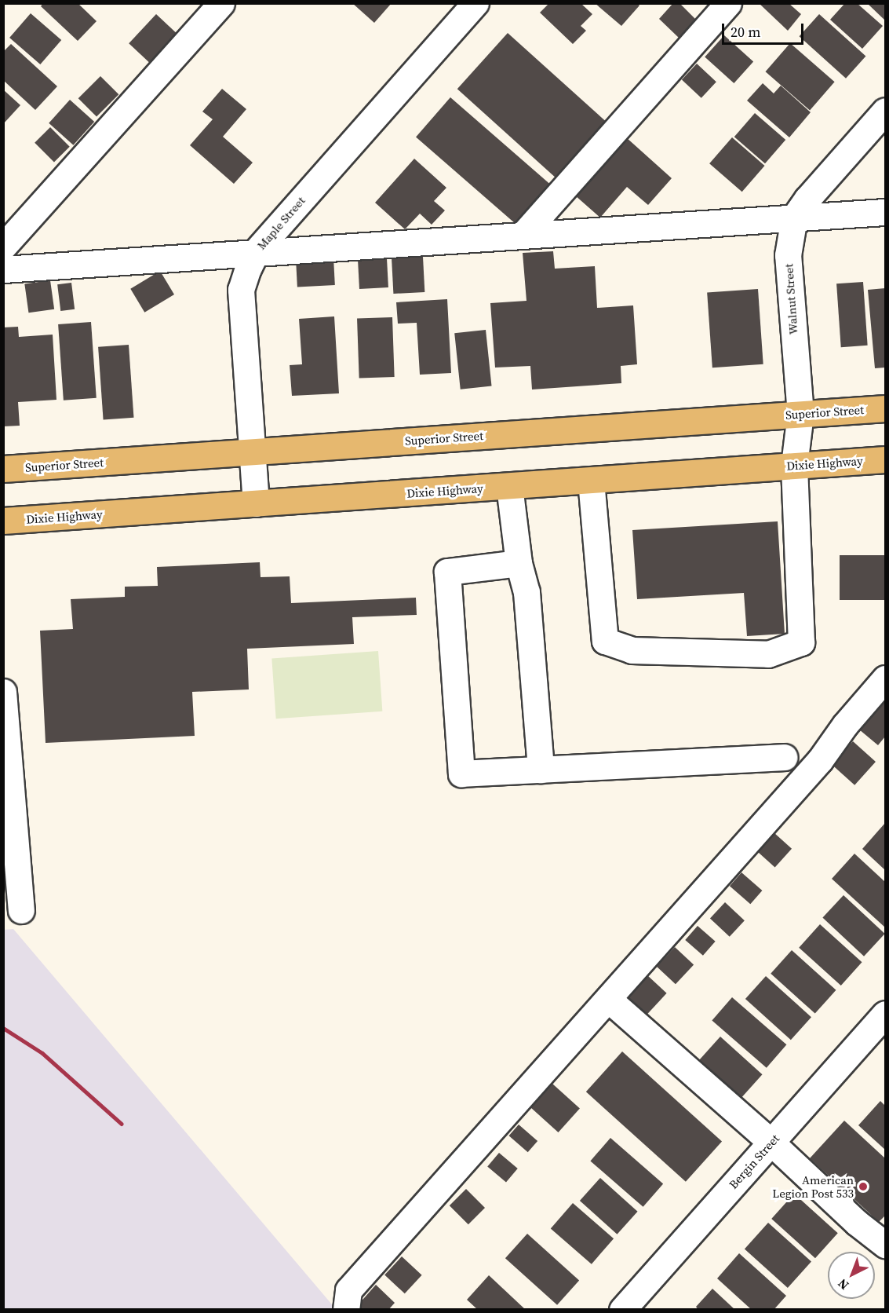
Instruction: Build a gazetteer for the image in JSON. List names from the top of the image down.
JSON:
{
  "streets": {
    "main road": ["Superior Street", "Dixie Highway"],
    "street": ["Maple Street", "Walnut Street", "Bergin Street"]
  },
  "crossings": [
    ["Maple Street", "Superior Street"],
    ["Maple Street", "Dixie Highway"],
    ["Walnut Street", "Superior Street"],
    ["Walnut Street", "Dixie Highway"]
  ],
  "places": ["American Legion Post 533"],
  "scale_bar": "20 m",
  "north": "bottom left"
}
